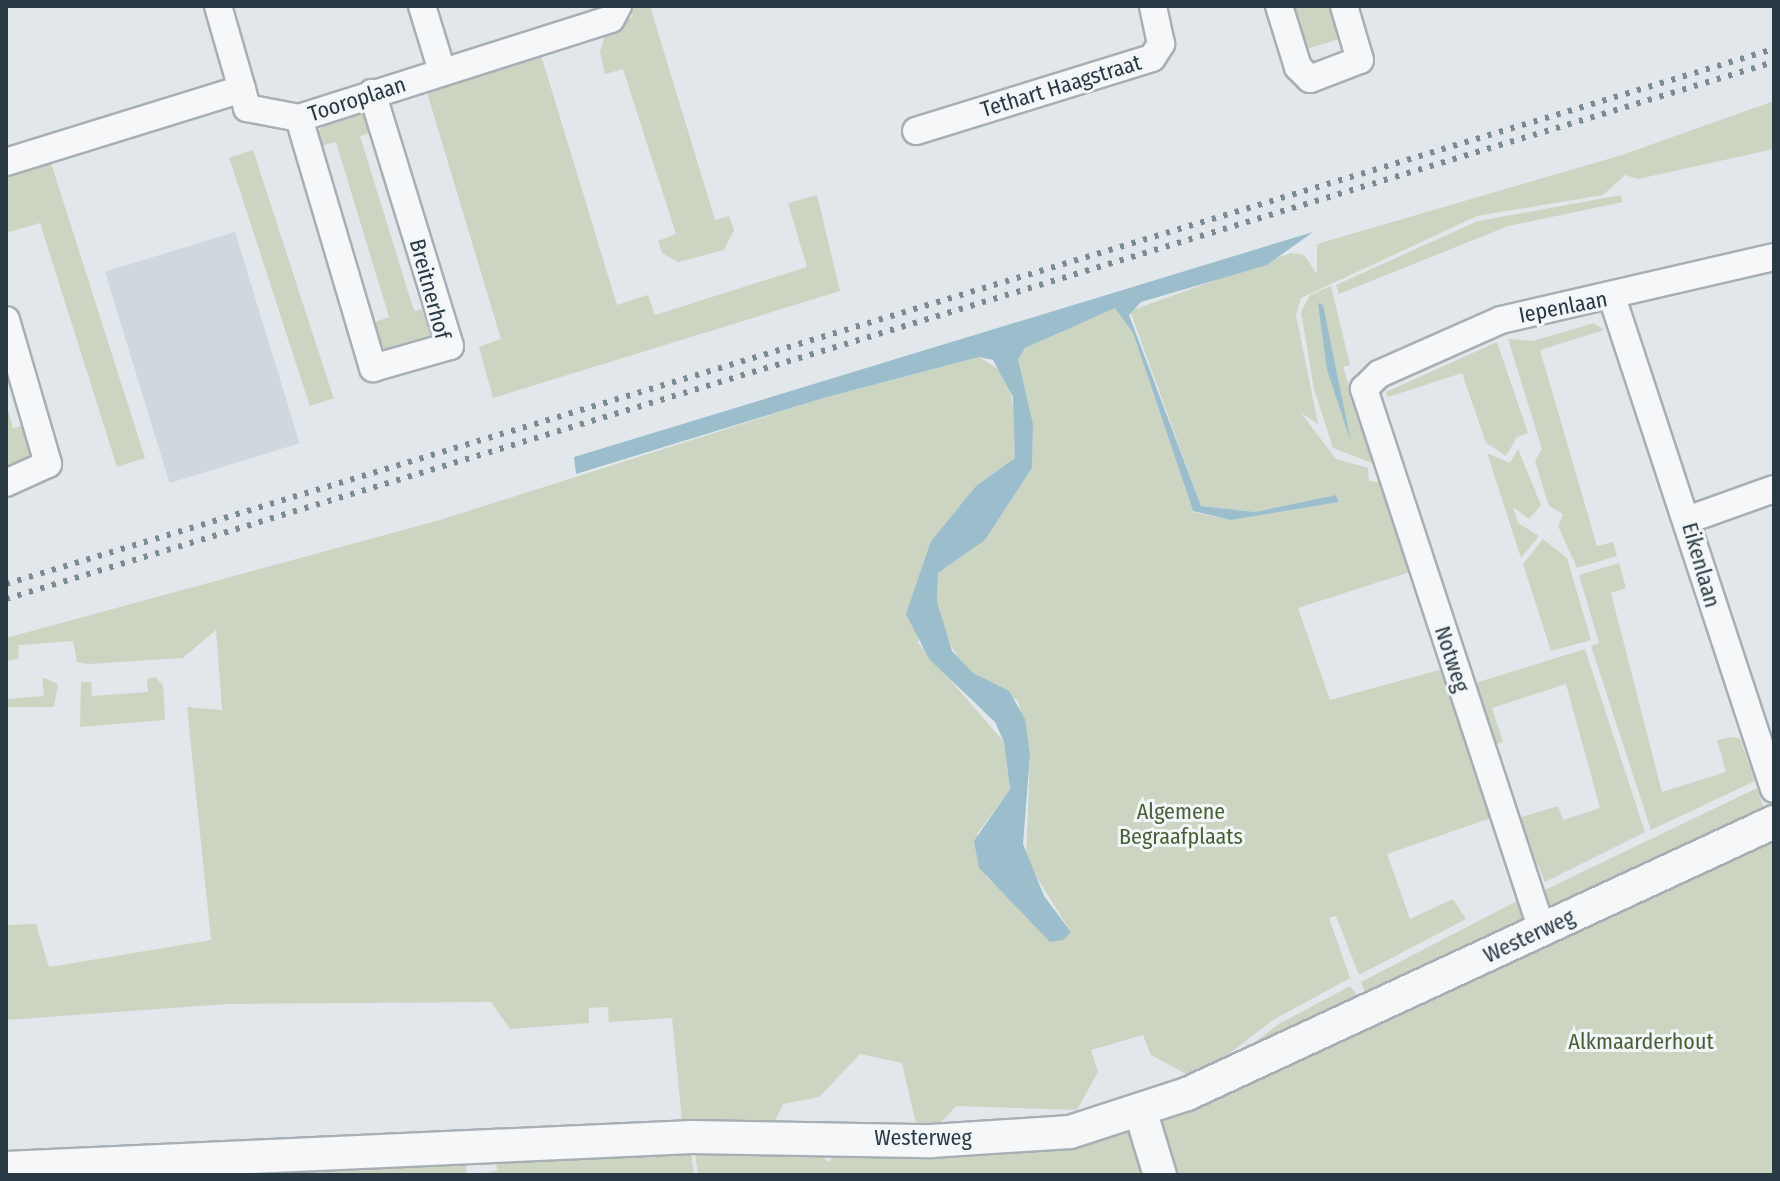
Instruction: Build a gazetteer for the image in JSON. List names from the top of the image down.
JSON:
{
  "streets": {
    "street": [
      "Tethart Haagstraat",
      "Tooroplaan",
      "Breitnerhof",
      "Iepenlaan",
      "Eikenlaan",
      "Notweg",
      "Westerweg"
    ]
  },
  "crossings": [
    ["Tooroplaan", "Breitnerhof"],
    ["Iepenlaan", "Eikenlaan"],
    ["Iepenlaan", "Notweg"],
    ["Notweg", "Westerweg"]
  ],
  "parks": ["Algemene Begraafplaats", "Alkmaarderhout"]
}
